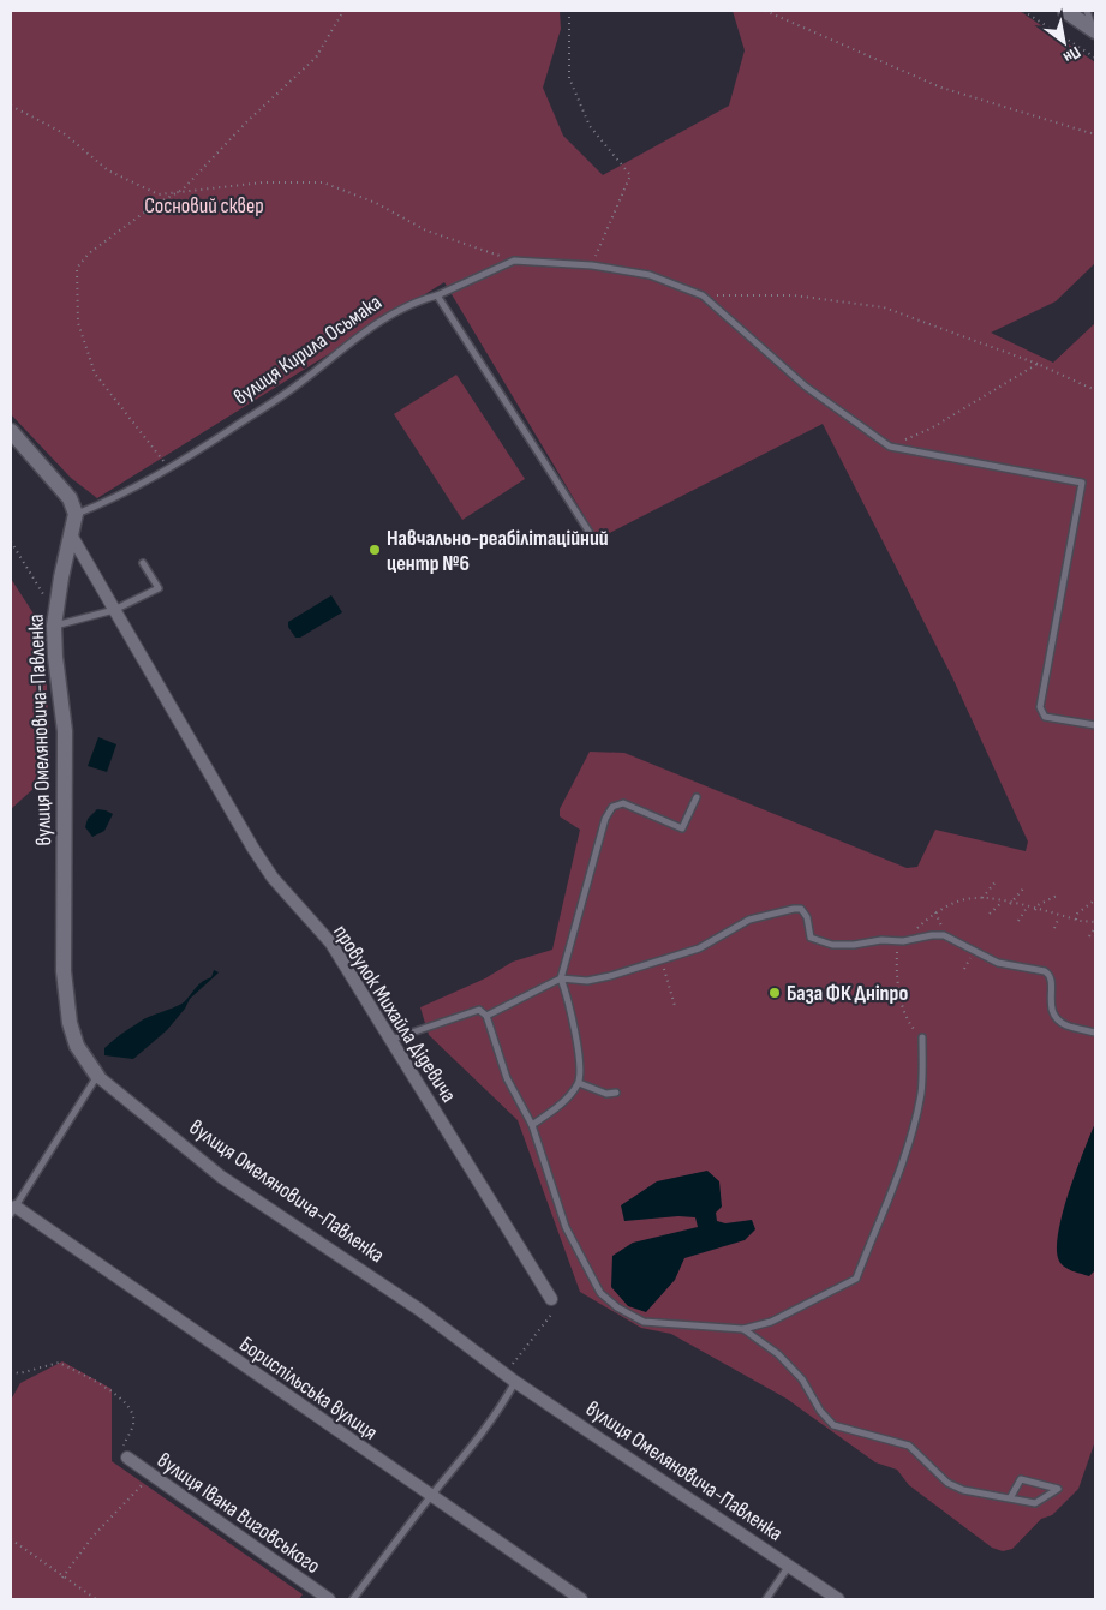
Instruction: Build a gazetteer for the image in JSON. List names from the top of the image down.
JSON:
{
  "streets": {
    "street": [
      "вулиця Омеляновича-Павленка",
      "провулок Михайла Дідевича",
      "Бориспільська вулиця",
      "вулиця Івана Виговського"
    ],
    "lane": ["вулиця Кирила Осьмака"]
  },
  "crossings": [
    ["вулиця Кирила Осьмака", "вулиця Омеляновича-Павленка"],
    ["вулиця Омеляновича-Павленка", "провулок Михайла Дідевича"]
  ],
  "parks": ["Сосновий сквер"],
  "places": ["Навчально-реабілітаційний центр №6", "База ФК Дніпро"],
  "north": "bottom right"
}
